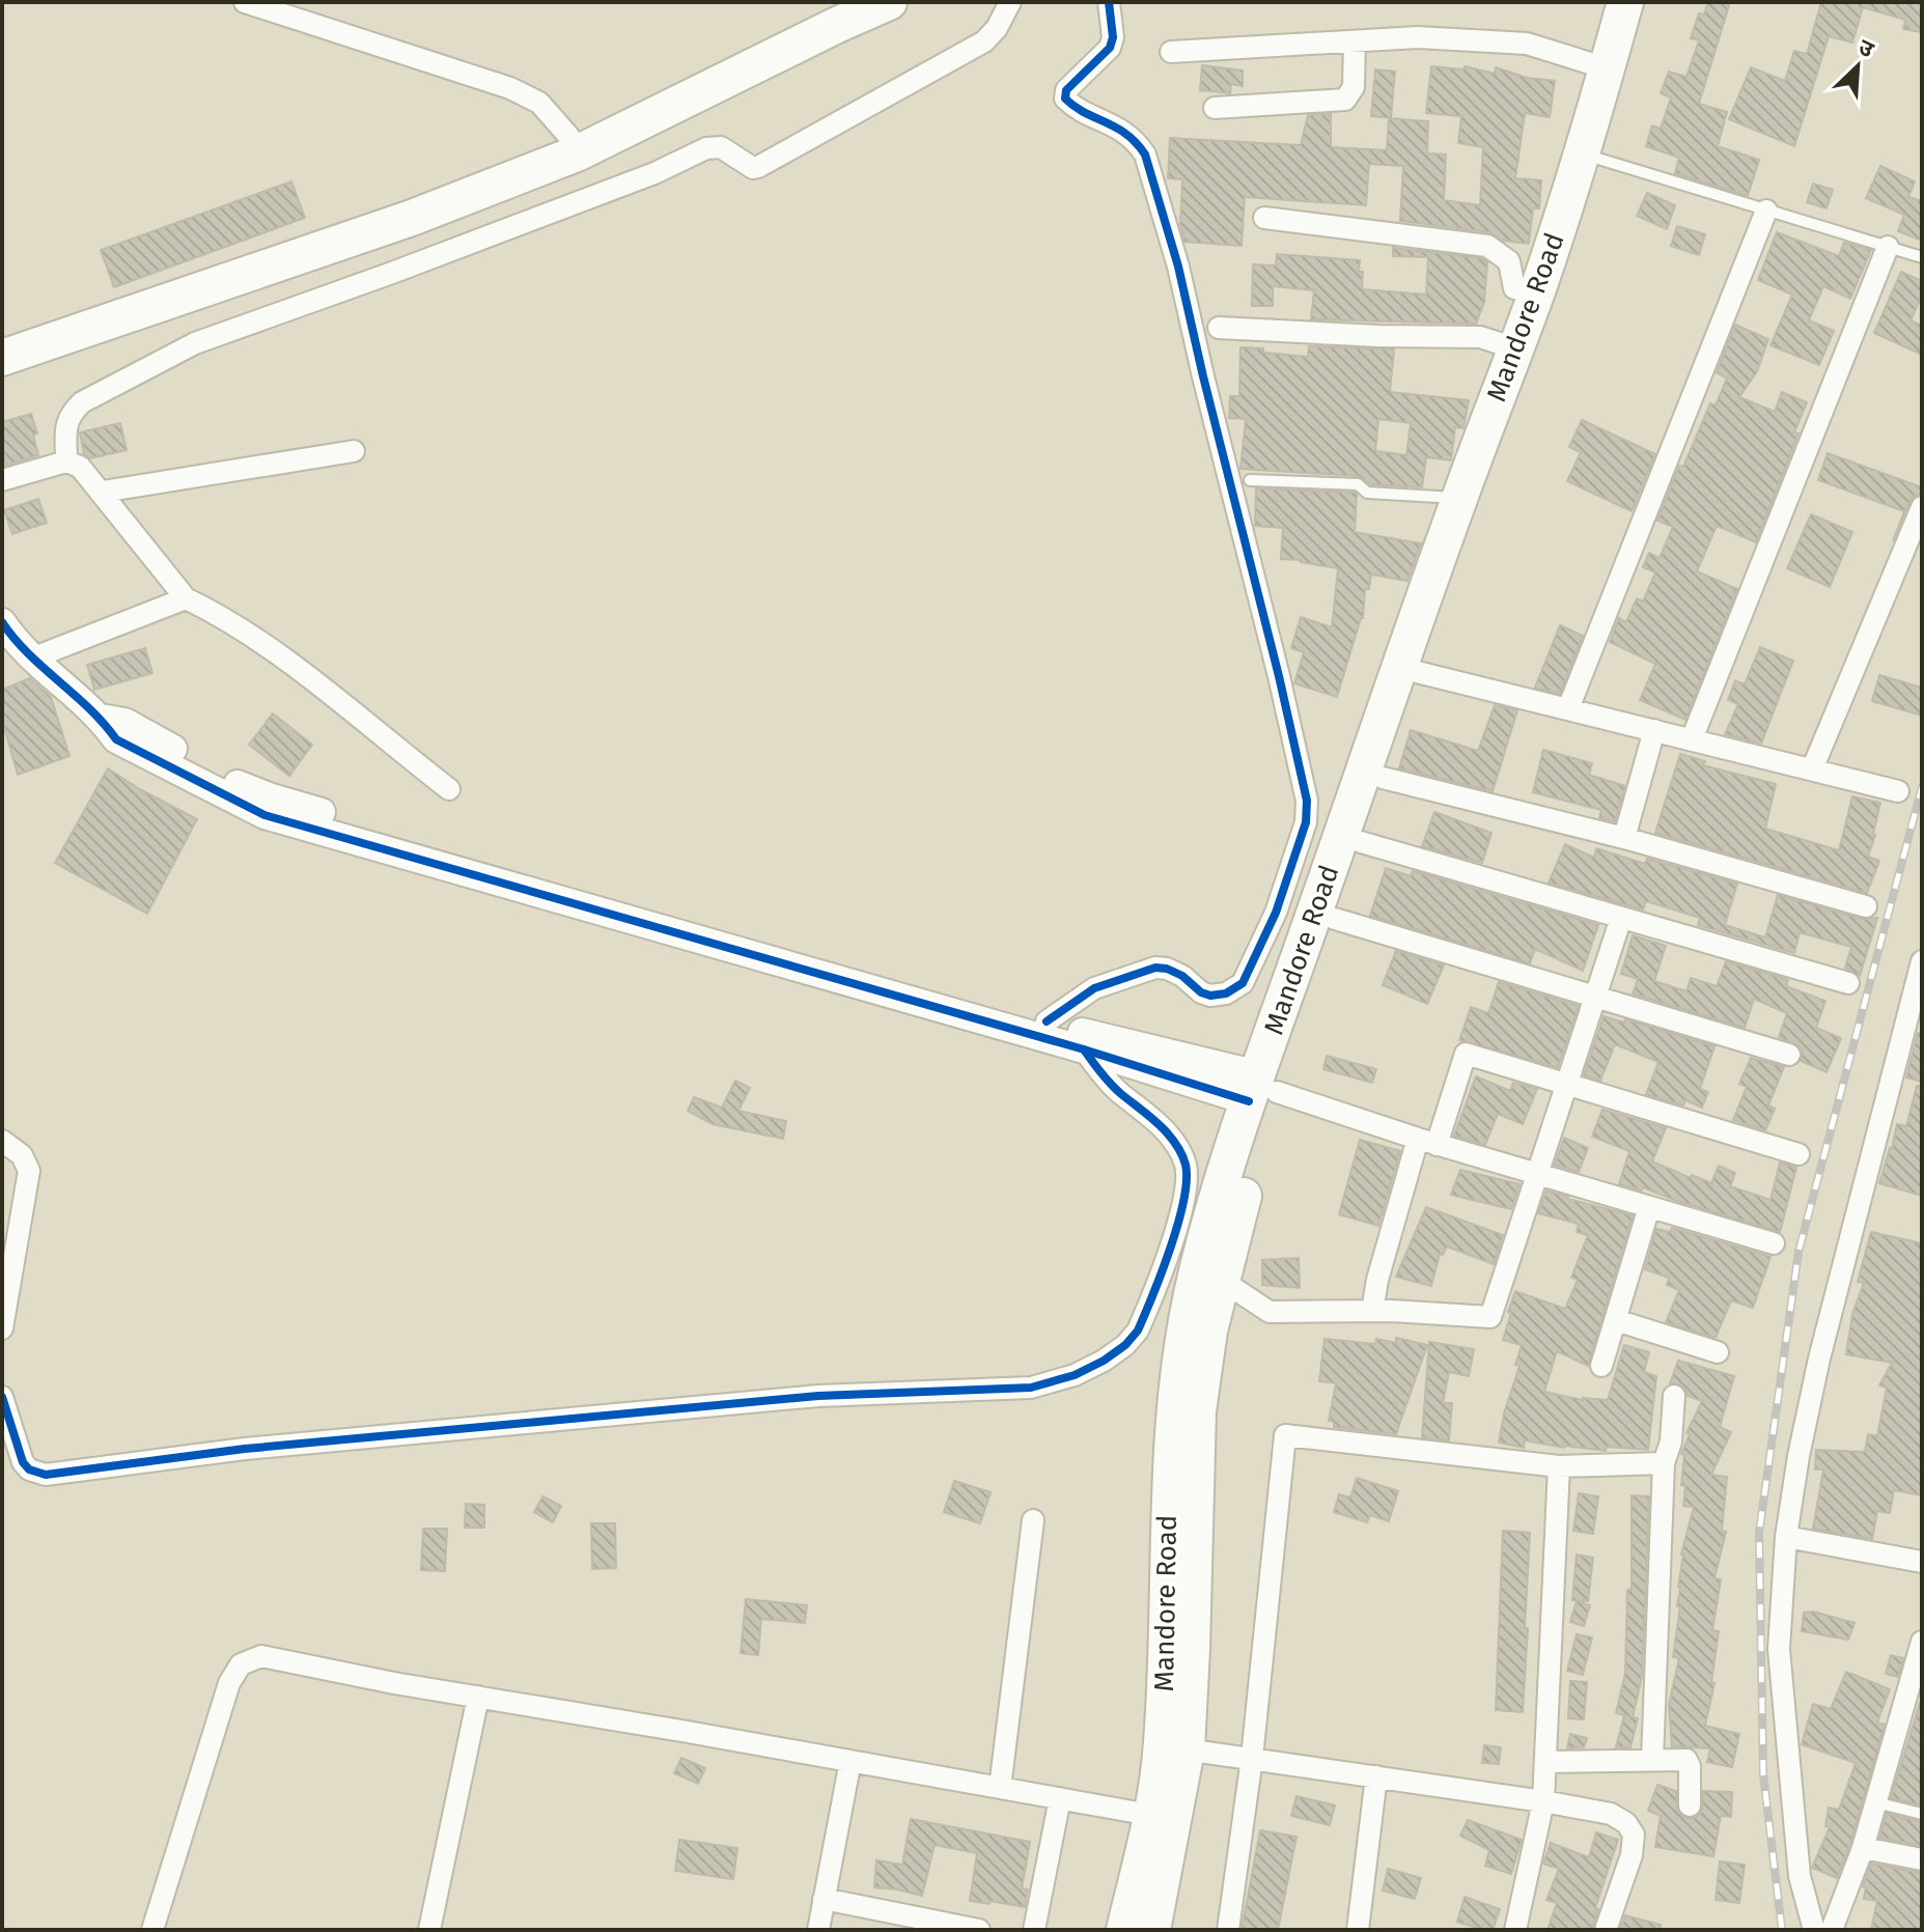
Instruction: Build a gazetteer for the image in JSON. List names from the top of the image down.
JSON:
{
  "streets": {
    "highway": ["Mandore Road"]
  },
  "north": "top right"
}
